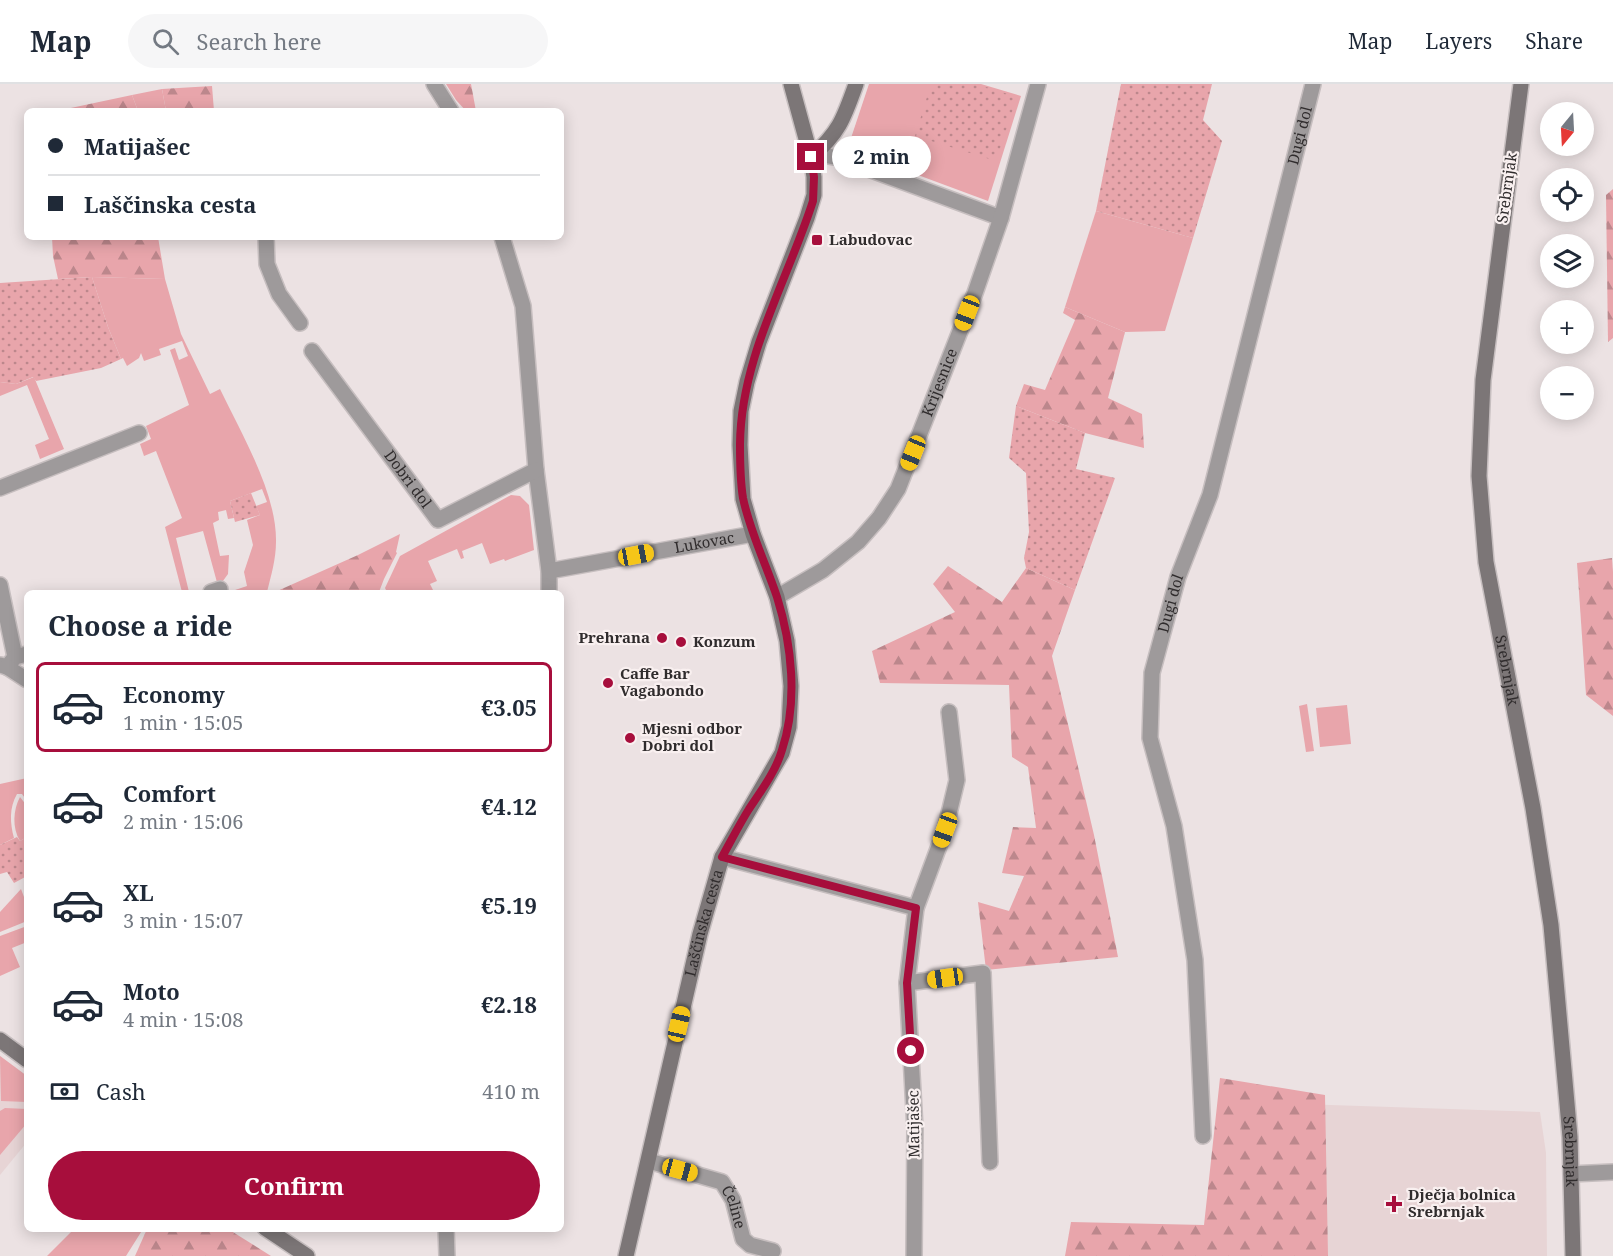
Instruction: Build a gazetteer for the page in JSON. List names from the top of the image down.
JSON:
{
  "streets": {
    "main road": ["Srebrnjak", "Laščinska cesta"],
    "street": [
      "Dugi dol",
      "Krijesnice",
      "Dobri dol",
      "Lukovac",
      "Matijašec",
      "Čeline"
    ]
  },
  "crossings": [
    ["Krijesnice", "Laščinska cesta"],
    ["Lukovac", "Laščinska cesta"],
    ["Laščinska cesta", "Čeline"]
  ],
  "places": {
    "transit": ["Labudovac"],
    "other": [
      "Prehrana",
      "Konzum",
      "Caffe Bar Vagabondo",
      "Mjesni odbor Dobri dol"
    ],
    "health": ["Dječja bolnica Srebrnjak"]
  },
  "north": "bottom",
  "page": {
    "header": "Map",
    "search": "Search here",
    "nav": ["Map", "Layers", "Share"],
    "map_buttons": ["+", "−"],
    "banner": ["Matijašec", "Laščinska cesta"],
    "bubble": "2 min",
    "heading": "Choose a ride",
    "list": [
      {
        "name": "Economy",
        "note": "1 min · 15:05",
        "value": "€3.05"
      },
      {
        "name": "Comfort",
        "note": "2 min · 15:06",
        "value": "€4.12"
      },
      {
        "name": "XL",
        "note": "3 min · 15:07",
        "value": "€5.19"
      },
      {
        "name": "Moto",
        "note": "4 min · 15:08",
        "value": "€2.18"
      }
    ],
    "pay": ["Cash", "410 m"],
    "buttons": "Confirm"
  }
}
